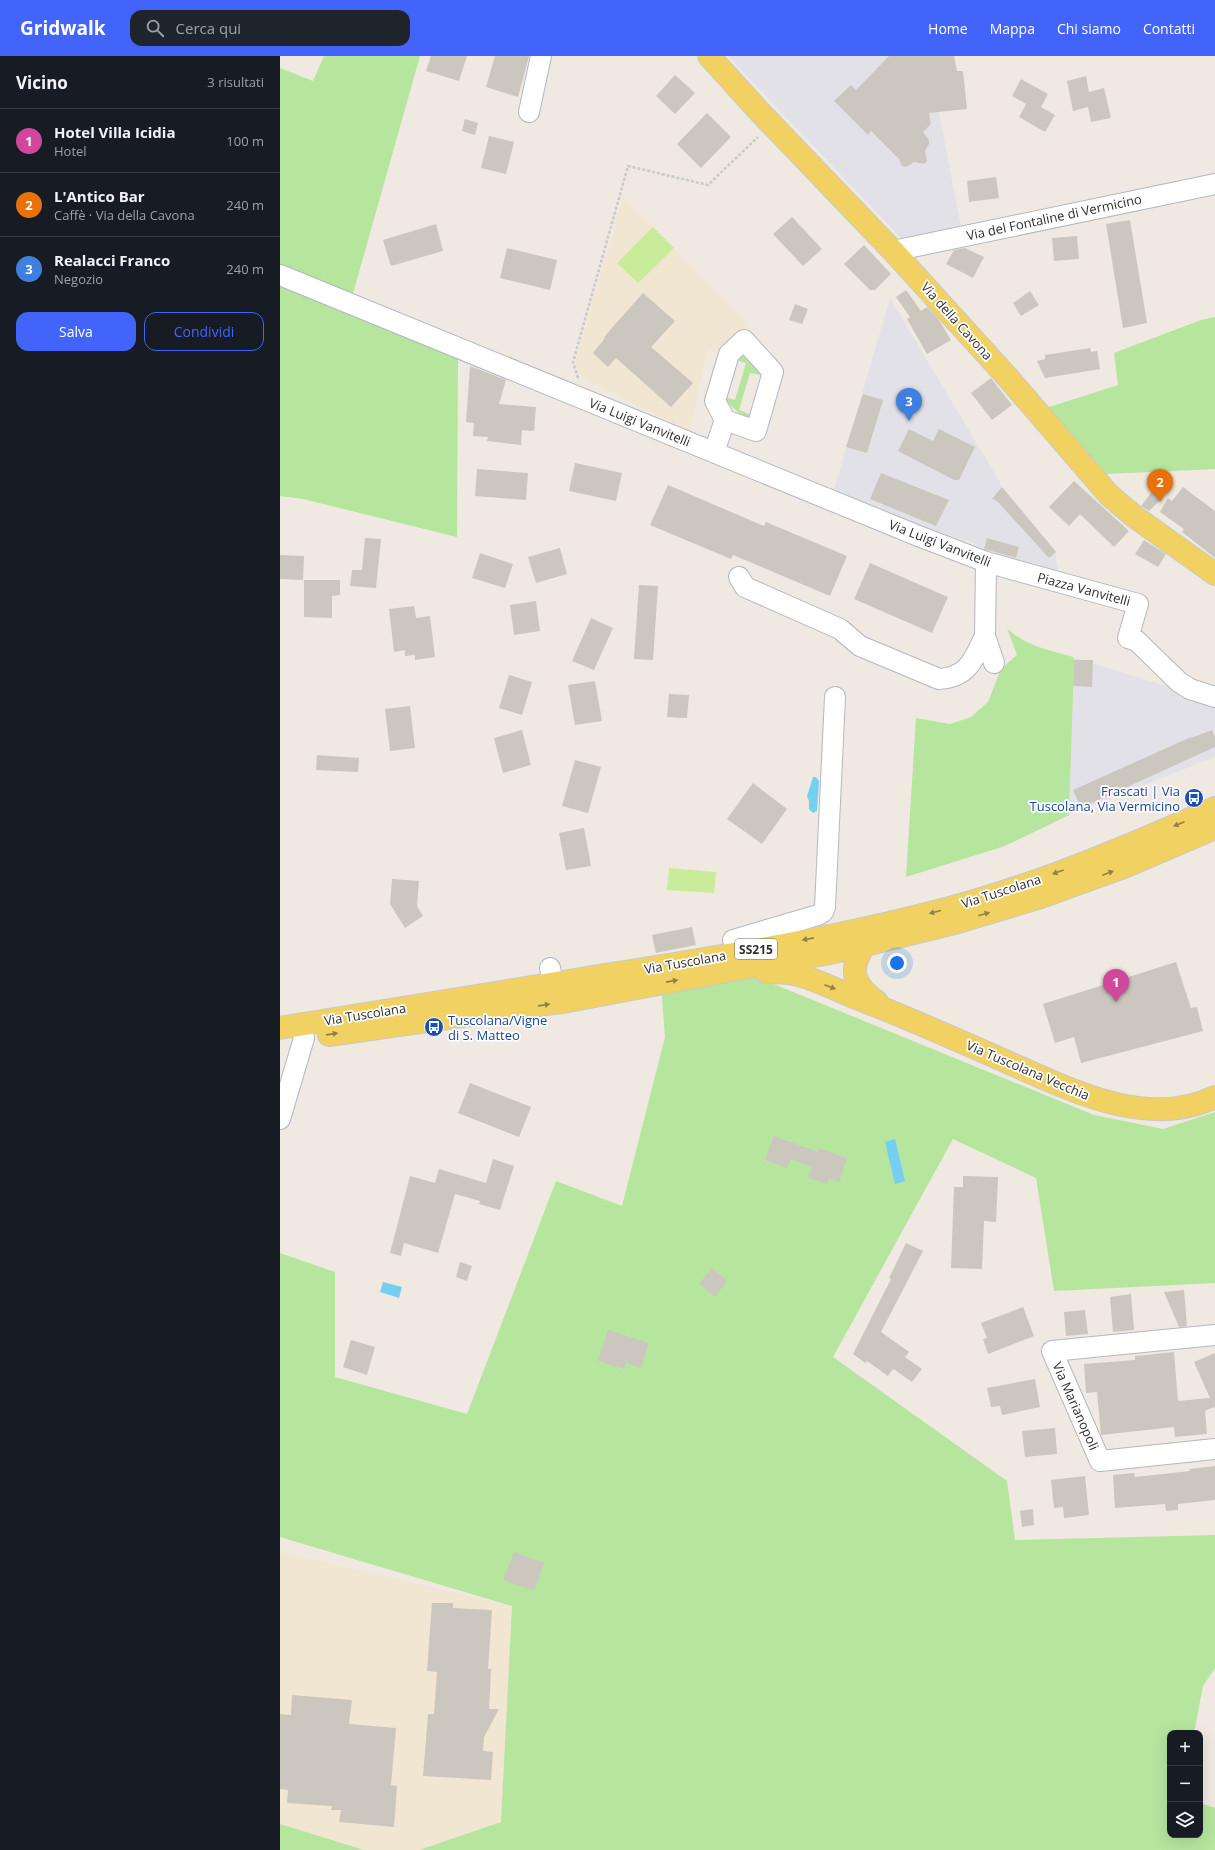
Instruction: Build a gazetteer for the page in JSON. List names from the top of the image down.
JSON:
{
  "streets": {
    "main road": [
      "Via della Cavona",
      "Via Tuscolana",
      "SS215",
      "Via Tuscolana Vecchia"
    ],
    "street": [
      "Via del Fontaline di Vermicino",
      "Via Luigi Vanvitelli",
      "Piazza Vanvitelli",
      "Via Marianopoli"
    ]
  },
  "crossings": [
    ["Via del Fontaline di Vermicino", "Via della Cavona"],
    ["Via Luigi Vanvitelli", "Piazza Vanvitelli"]
  ],
  "places": {
    "bus stop": ["Frascati | Via Tuscolana, Via Vermicino", "Tuscolana/Vigne di S. Matteo"]
  },
  "page": {
    "header": "Gridwalk",
    "search": "Cerca qui",
    "nav": [
      "Home",
      "Mappa",
      "Chi siamo",
      "Contatti"
    ],
    "heading": ["Vicino", "3 risultati"],
    "list": [
      {
        "mark": "1",
        "name": "Hotel Villa Icidia",
        "note": "Hotel",
        "value": "100 m"
      },
      {
        "mark": "2",
        "name": "L'Antico Bar",
        "note": "Caffè · Via della Cavona",
        "value": "240 m"
      },
      {
        "mark": "3",
        "name": "Realacci Franco",
        "note": "Negozio",
        "value": "240 m"
      }
    ],
    "buttons": ["Salva", "Condividi"],
    "pins": ["3", "2", "1"],
    "map_buttons": ["+", "−"]
  }
}
